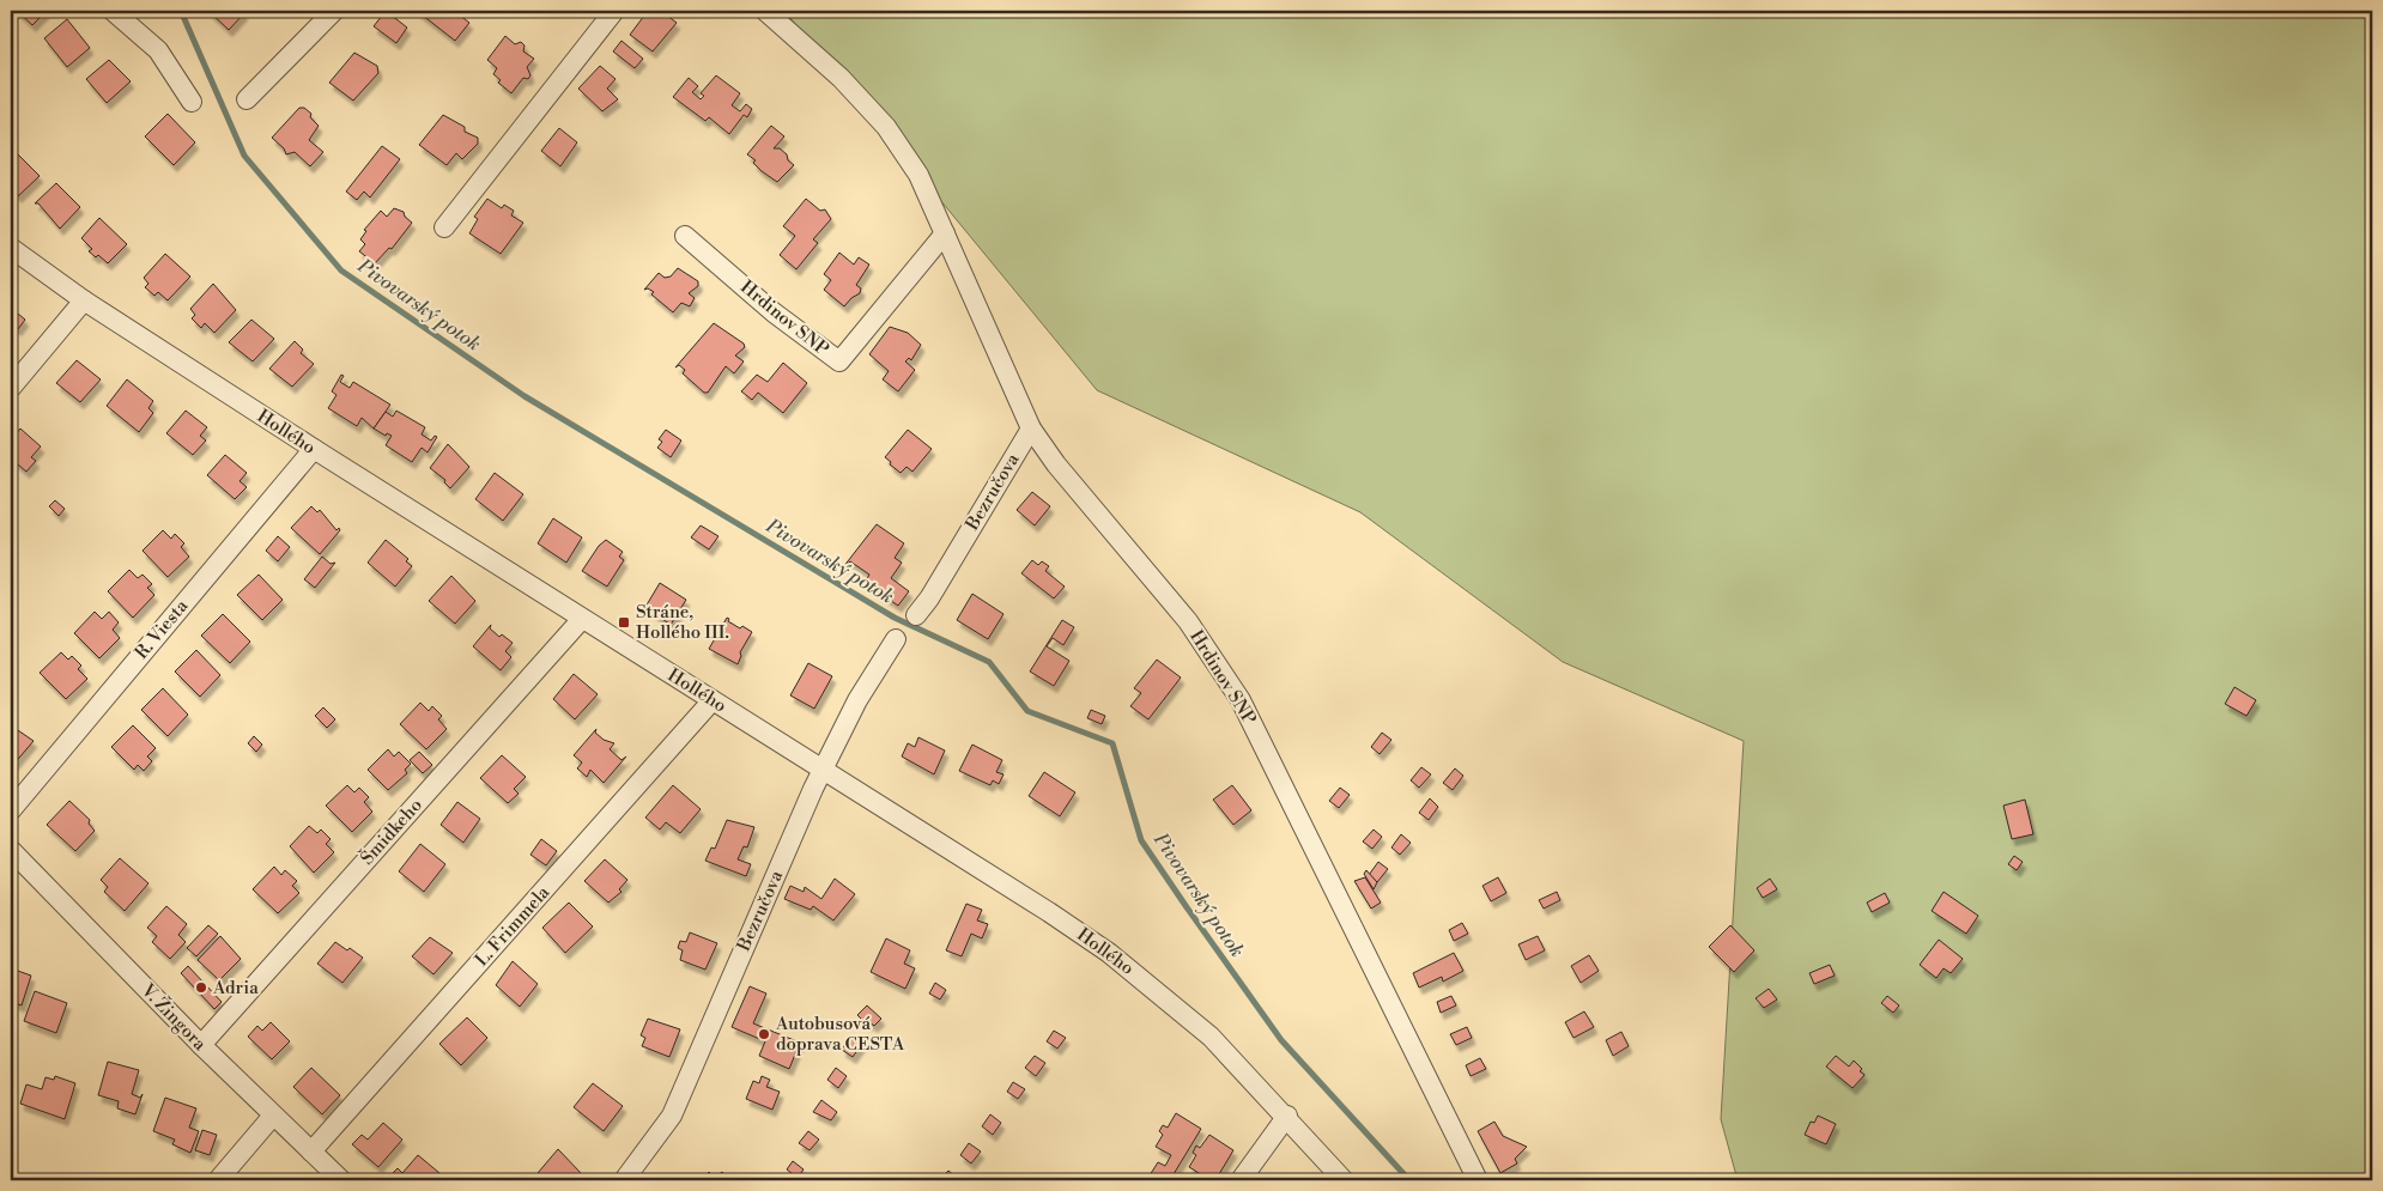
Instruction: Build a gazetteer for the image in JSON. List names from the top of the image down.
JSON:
{
  "streets": {
    "street": [
      "Hrdinov SNP",
      "Hollého",
      "Bezručova",
      "R. Viesta",
      "Šmidkeho",
      "L. Frimmela",
      "V. Žingora"
    ]
  },
  "crossings": [
    ["Hrdinov SNP", "Bezručova"],
    ["Hollého", "Bezručova"],
    ["Hollého", "R. Viesta"],
    ["Hollého", "Šmidkeho"],
    ["Hollého", "L. Frimmela"],
    ["Šmidkeho", "V. Žingora"],
    ["L. Frimmela", "V. Žingora"]
  ],
  "water": ["Pivovarský potok"],
  "places": {
    "transit": ["Stráne, Hollého III."],
    "other": ["Adria", "Autobusová doprava CESTA"]
  }
}
